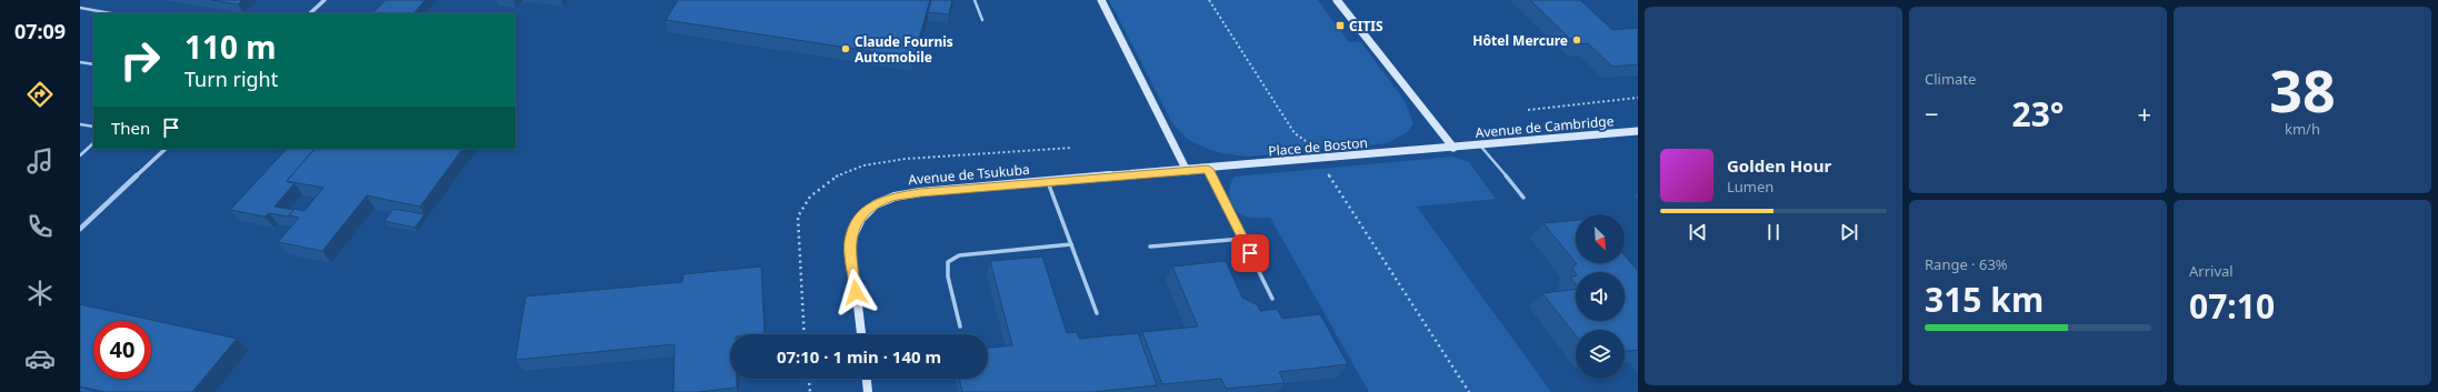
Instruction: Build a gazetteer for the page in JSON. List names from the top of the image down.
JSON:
{
  "streets": {
    "street": ["Avenue de Cambridge", "Place de Boston", "Avenue de Tsukuba"]
  },
  "crossings": [
    ["Avenue de Cambridge", "Place de Boston"],
    ["Place de Boston", "Avenue de Tsukuba"]
  ],
  "places": {
    "transit": ["CITIS"],
    "other": ["Hôtel Mercure", "Claude Fournis Automobile"]
  },
  "north": "bottom right",
  "page": {
    "tabs": "07:09",
    "tile": [
      "Climate",
      ["38", "km/h"],
      ["Range · 63%", "315 km"],
      ["Arrival", "07:10"]
    ],
    "turn": ["110 m", "Turn right"],
    "heat": ["−", "23°", "+"],
    "then": "Then",
    "song": ["Golden Hour", "Lumen"],
    "limit": "40",
    "trip": "07:10 · 1 min · 140 m"
  }
}
